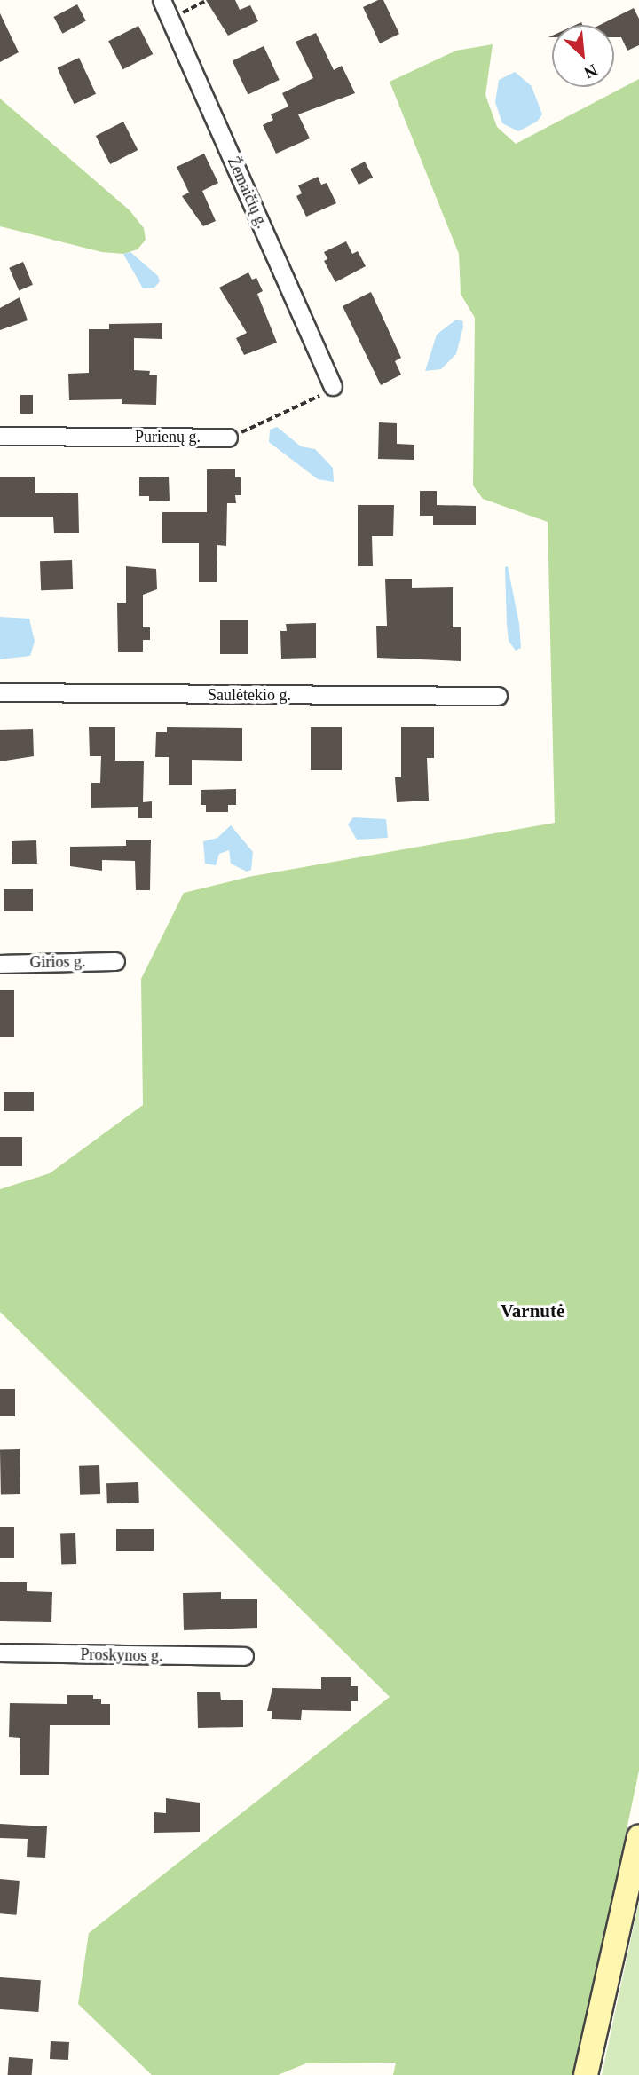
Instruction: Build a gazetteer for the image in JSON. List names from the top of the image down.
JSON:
{
  "streets": {
    "street": [
      "Žemaičių g.",
      "Purienų g.",
      "Saulėtekio g.",
      "Girios g.",
      "Proskynos g."
    ]
  },
  "districts": ["Varnutė"],
  "north": "bottom right"
}
